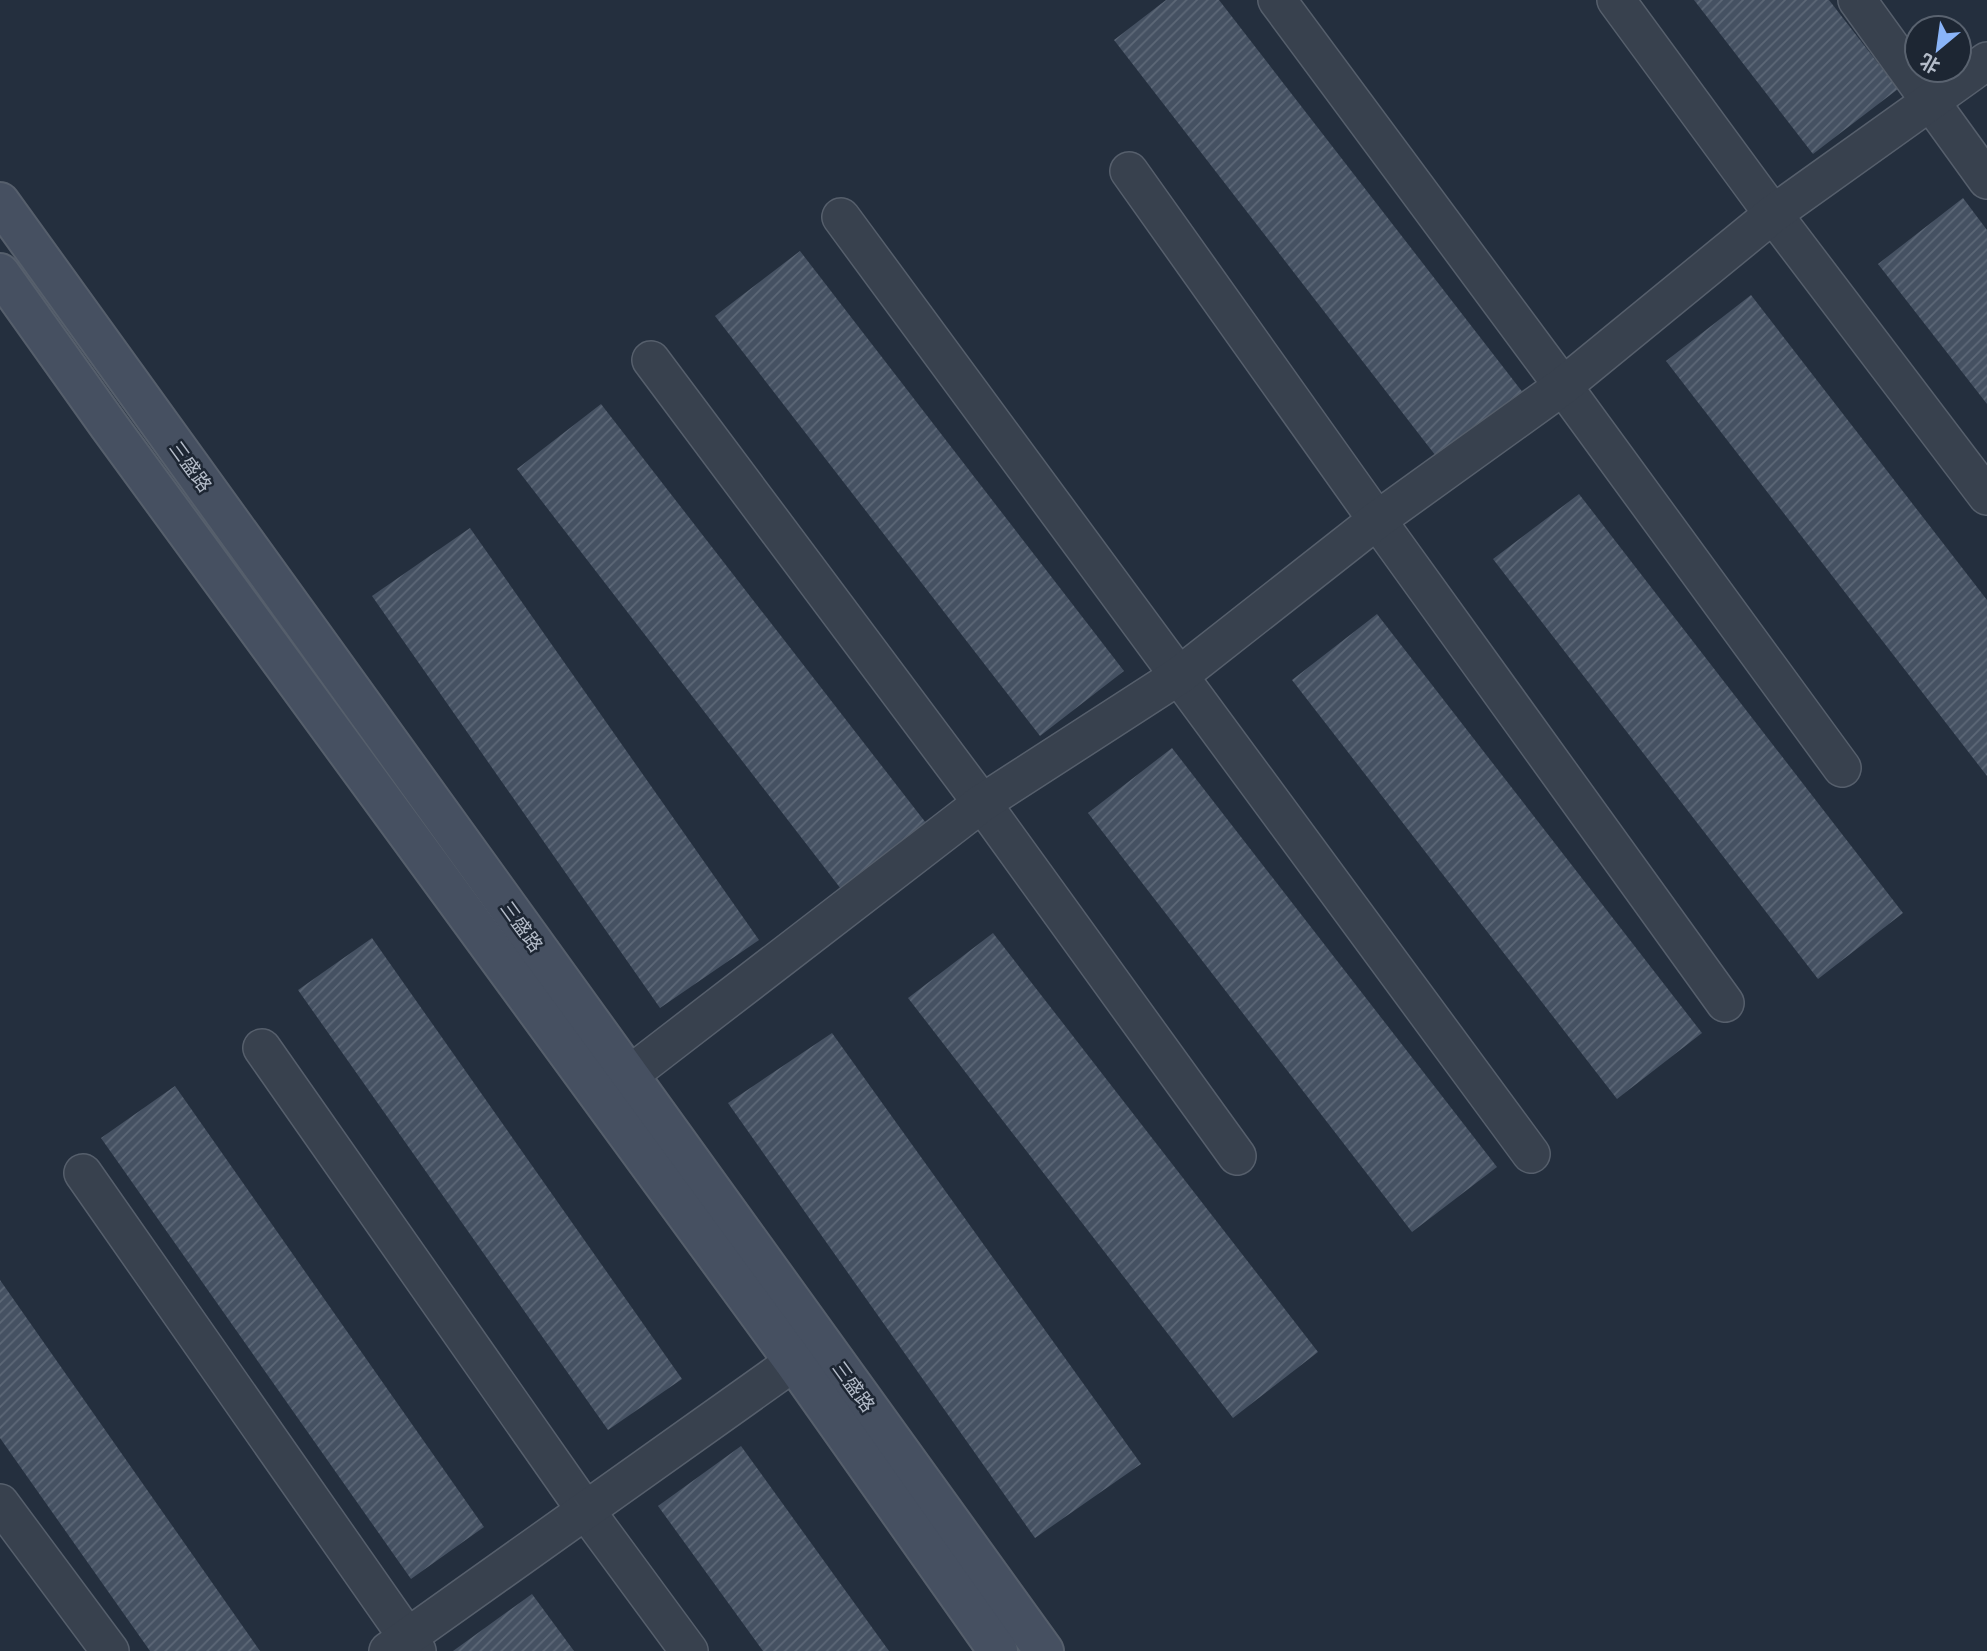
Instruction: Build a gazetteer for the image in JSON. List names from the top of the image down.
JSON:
{
  "streets": {
    "main road": ["三盛路"]
  },
  "north": "bottom left"
}
